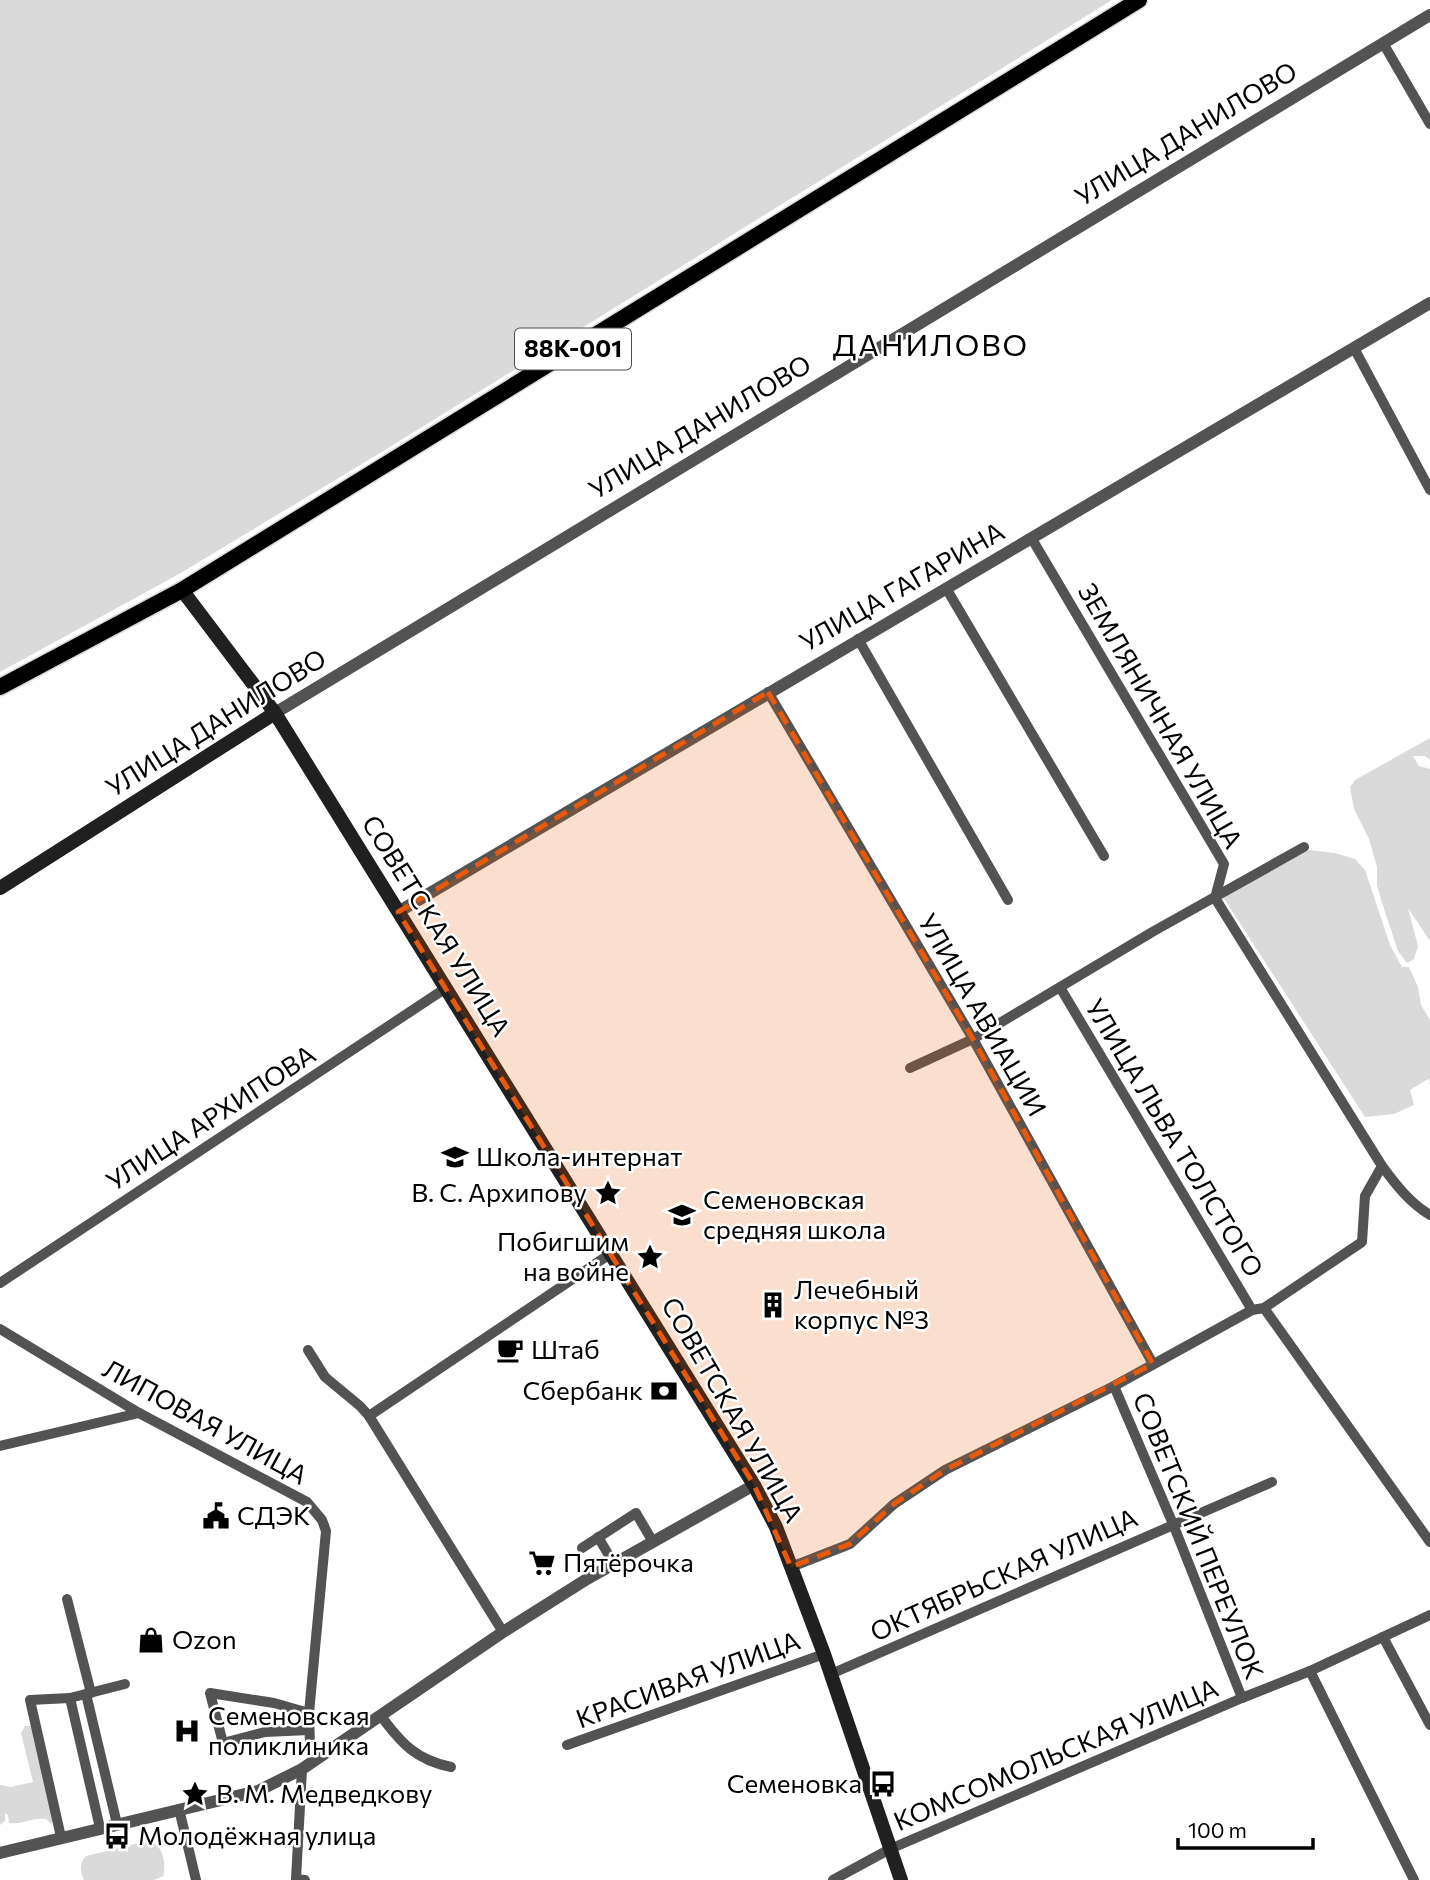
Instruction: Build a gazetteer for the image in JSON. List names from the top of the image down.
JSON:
{
  "streets": {
    "main road": ["УЛИЦА ДАНИЛОВО", "88К-001", "СОВЕТСКАЯ УЛИЦА"],
    "street": [
      "УЛИЦА ГАГАРИНА",
      "ЗЕМЛЯНИЧНАЯ УЛИЦА",
      "УЛИЦА АВИАЦИИ",
      "УЛИЦА АРХИПОВА",
      "УЛИЦА ЛЬВА ТОЛСТОГО",
      "ЛИПОВАЯ УЛИЦА",
      "СОВЕТСКИЙ ПЕРЕУЛОК",
      "ОКТЯБРЬСКАЯ УЛИЦА",
      "КРАСИВАЯ УЛИЦА",
      "КОМСОМОЛЬСКАЯ УЛИЦА"
    ]
  },
  "crossings": [
    ["УЛИЦА ДАНИЛОВО", "СОВЕТСКАЯ УЛИЦА"],
    ["88К-001", "СОВЕТСКАЯ УЛИЦА"],
    ["УЛИЦА ГАГАРИНА", "ЗЕМЛЯНИЧНАЯ УЛИЦА"],
    ["УЛИЦА ГАГАРИНА", "СОВЕТСКАЯ УЛИЦА"],
    ["УЛИЦА ГАГАРИНА", "УЛИЦА АВИАЦИИ"],
    ["СОВЕТСКАЯ УЛИЦА", "УЛИЦА АРХИПОВА"],
    ["СОВЕТСКАЯ УЛИЦА", "СОВЕТСКИЙ ПЕРЕУЛОК"],
    ["СОВЕТСКАЯ УЛИЦА", "ОКТЯБРЬСКАЯ УЛИЦА"],
    ["СОВЕТСКАЯ УЛИЦА", "КРАСИВАЯ УЛИЦА"],
    ["СОВЕТСКАЯ УЛИЦА", "КОМСОМОЛЬСКАЯ УЛИЦА"],
    ["СОВЕТСКИЙ ПЕРЕУЛОК", "ОКТЯБРЬСКАЯ УЛИЦА"],
    ["СОВЕТСКИЙ ПЕРЕУЛОК", "КОМСОМОЛЬСКАЯ УЛИЦА"]
  ],
  "districts": ["ДАНИЛОВО"],
  "places": {
    "school or university": ["Школа-интернат", "Семеновская средняя школа"],
    "place": ["В. С. Архипову", "Побигшим на войне", "В. М. Медведкову"],
    "building": ["Лечебный корпус №3"],
    "cafe": ["Штаб"],
    "bank": ["Сбербанк"],
    "public building": ["СДЭК"],
    "supermarket": ["Пятёрочка"],
    "shop": ["Ozon"],
    "hospital": ["Семеновская поликлиника"],
    "bus stop": ["Семеновка", "Молодёжная улица"]
  },
  "scale_bar": "100 m"
}
